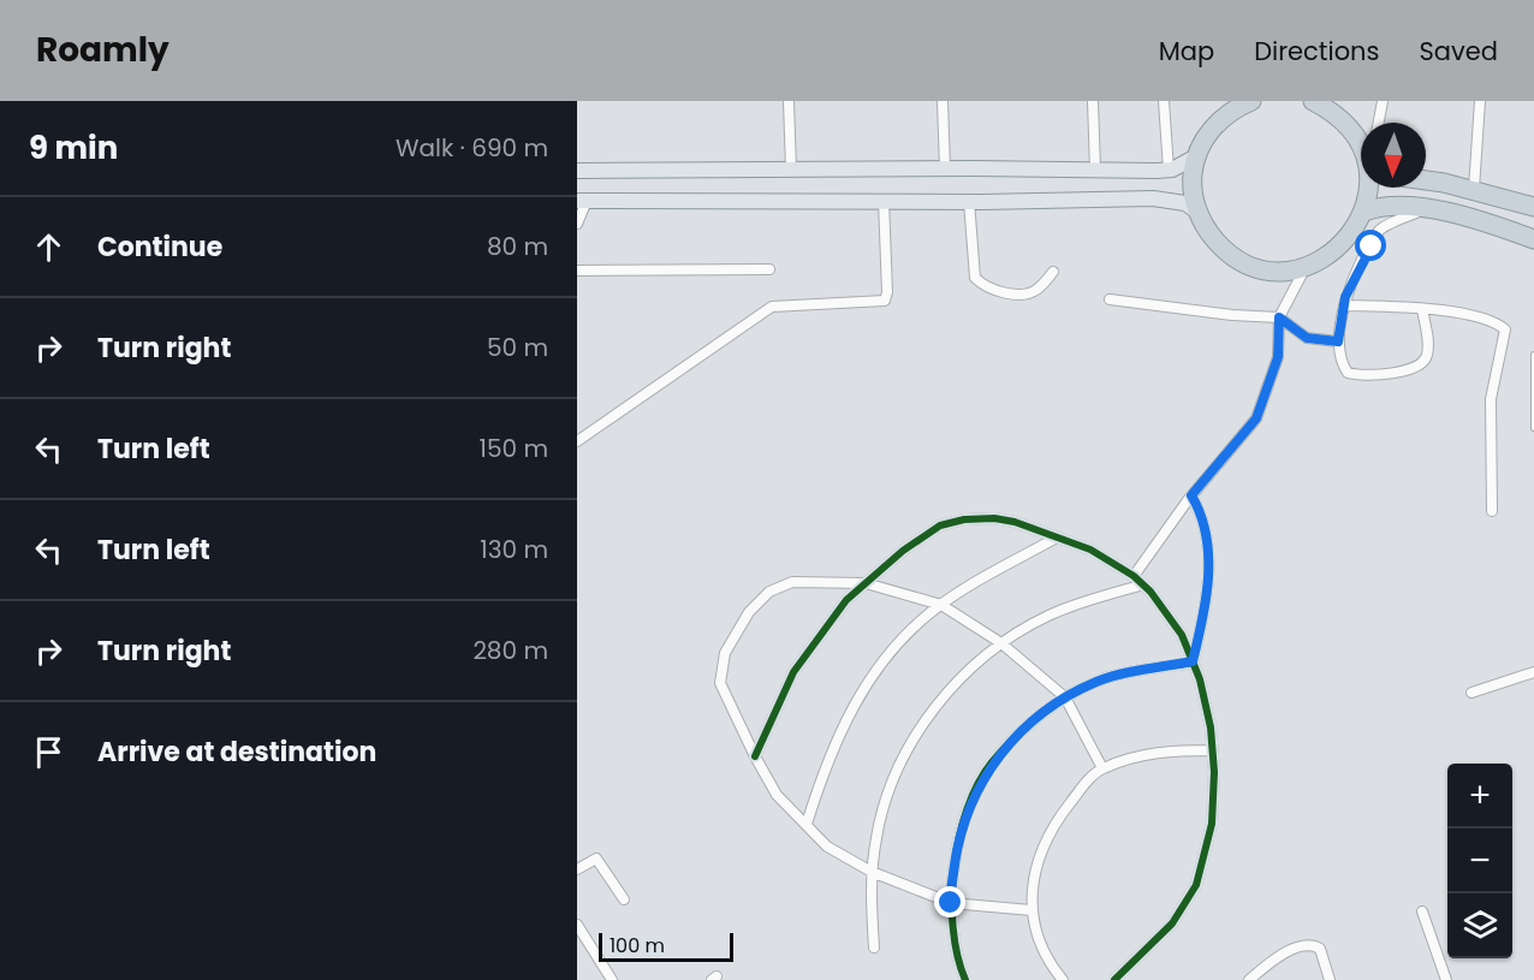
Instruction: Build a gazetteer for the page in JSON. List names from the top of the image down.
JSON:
{
  "scale_bar": "100 m",
  "north": "bottom",
  "page": {
    "header": "Roamly",
    "nav": ["Map", "Directions", "Saved"],
    "heading": ["9 min", "Walk · 690 m"],
    "list": [
      ["Continue", "80 m"],
      ["Turn right", "50 m"],
      ["Turn left", "150 m"],
      ["Turn left", "130 m"],
      ["Turn right", "280 m"],
      "Arrive at destination"
    ],
    "map_buttons": ["+", "−"],
    "scale": "100 m"
  }
}
